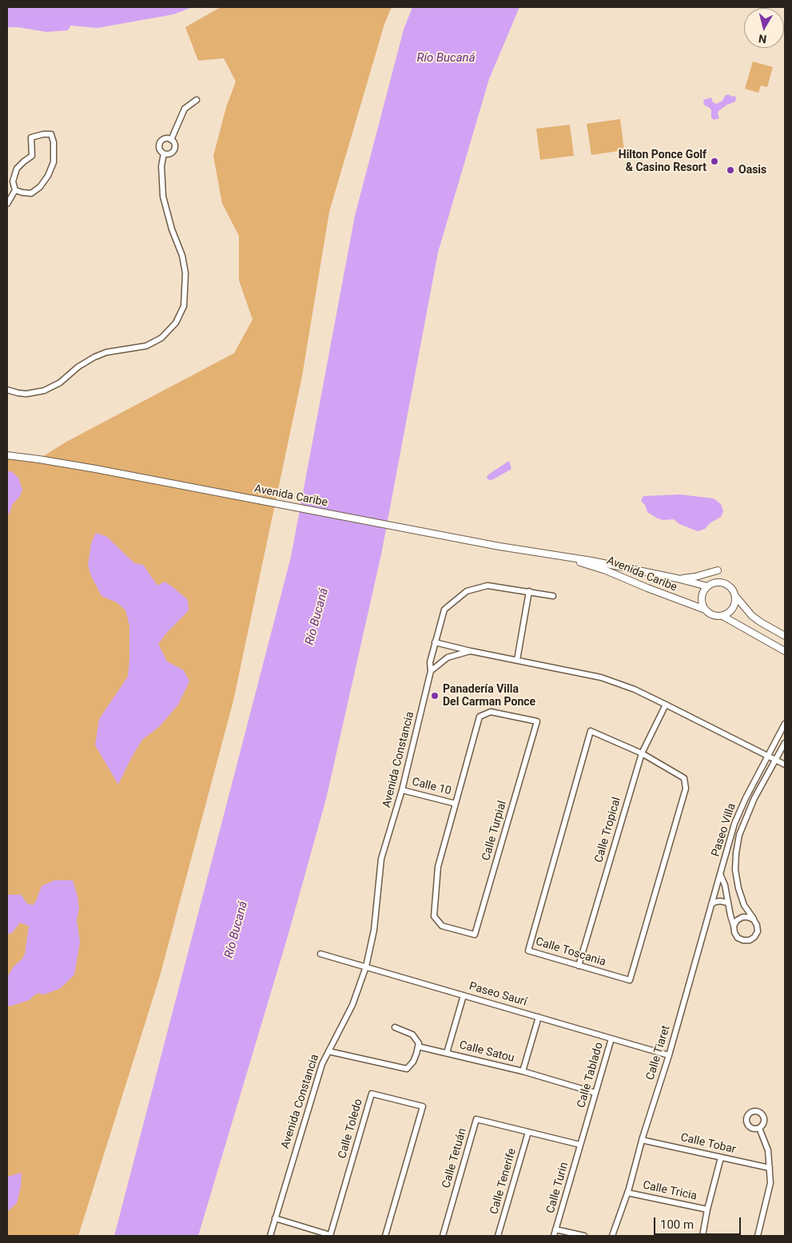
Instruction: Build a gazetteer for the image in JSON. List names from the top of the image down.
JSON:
{
  "streets": {
    "street": [
      "Avenida Caribe",
      "Avenida Constancia",
      "Calle 10",
      "Calle Tropical",
      "Paseo Villa",
      "Calle Turpial",
      "Calle Toscania",
      "Paseo Saurí",
      "Calle Satou",
      "Calle Tiaret",
      "Calle Tablado",
      "Calle Toledo",
      "Calle Tobar",
      "Calle Tetuán",
      "Calle Tenerife",
      "Calle Turin",
      "Calle Tricia"
    ]
  },
  "crossings": [
    ["Avenida Constancia", "Calle 10"],
    ["Avenida Constancia", "Paseo Saurí"],
    ["Avenida Constancia", "Calle Toledo"],
    ["Calle 10", "Calle Turpial"],
    ["Calle Tropical", "Calle Toscania"],
    ["Paseo Villa", "Calle Tiaret"],
    ["Paseo Saurí", "Calle Tiaret"],
    ["Paseo Saurí", "Calle Tablado"],
    ["Calle Satou", "Calle Tablado"],
    ["Calle Tiaret", "Calle Tobar"],
    ["Calle Tiaret", "Calle Tricia"],
    ["Calle Tablado", "Calle Tetuán"],
    ["Calle Tablado", "Calle Turin"],
    ["Calle Tetuán", "Calle Tenerife"],
    ["Calle Tetuán", "Calle Turin"]
  ],
  "water": ["Río Bucaná"],
  "places": ["Hilton Ponce Golf & Casino Resort", "Oasis", "Panadería Villa Del Carman Ponce"],
  "scale_bar": "100 m",
  "north": "bottom"
}
